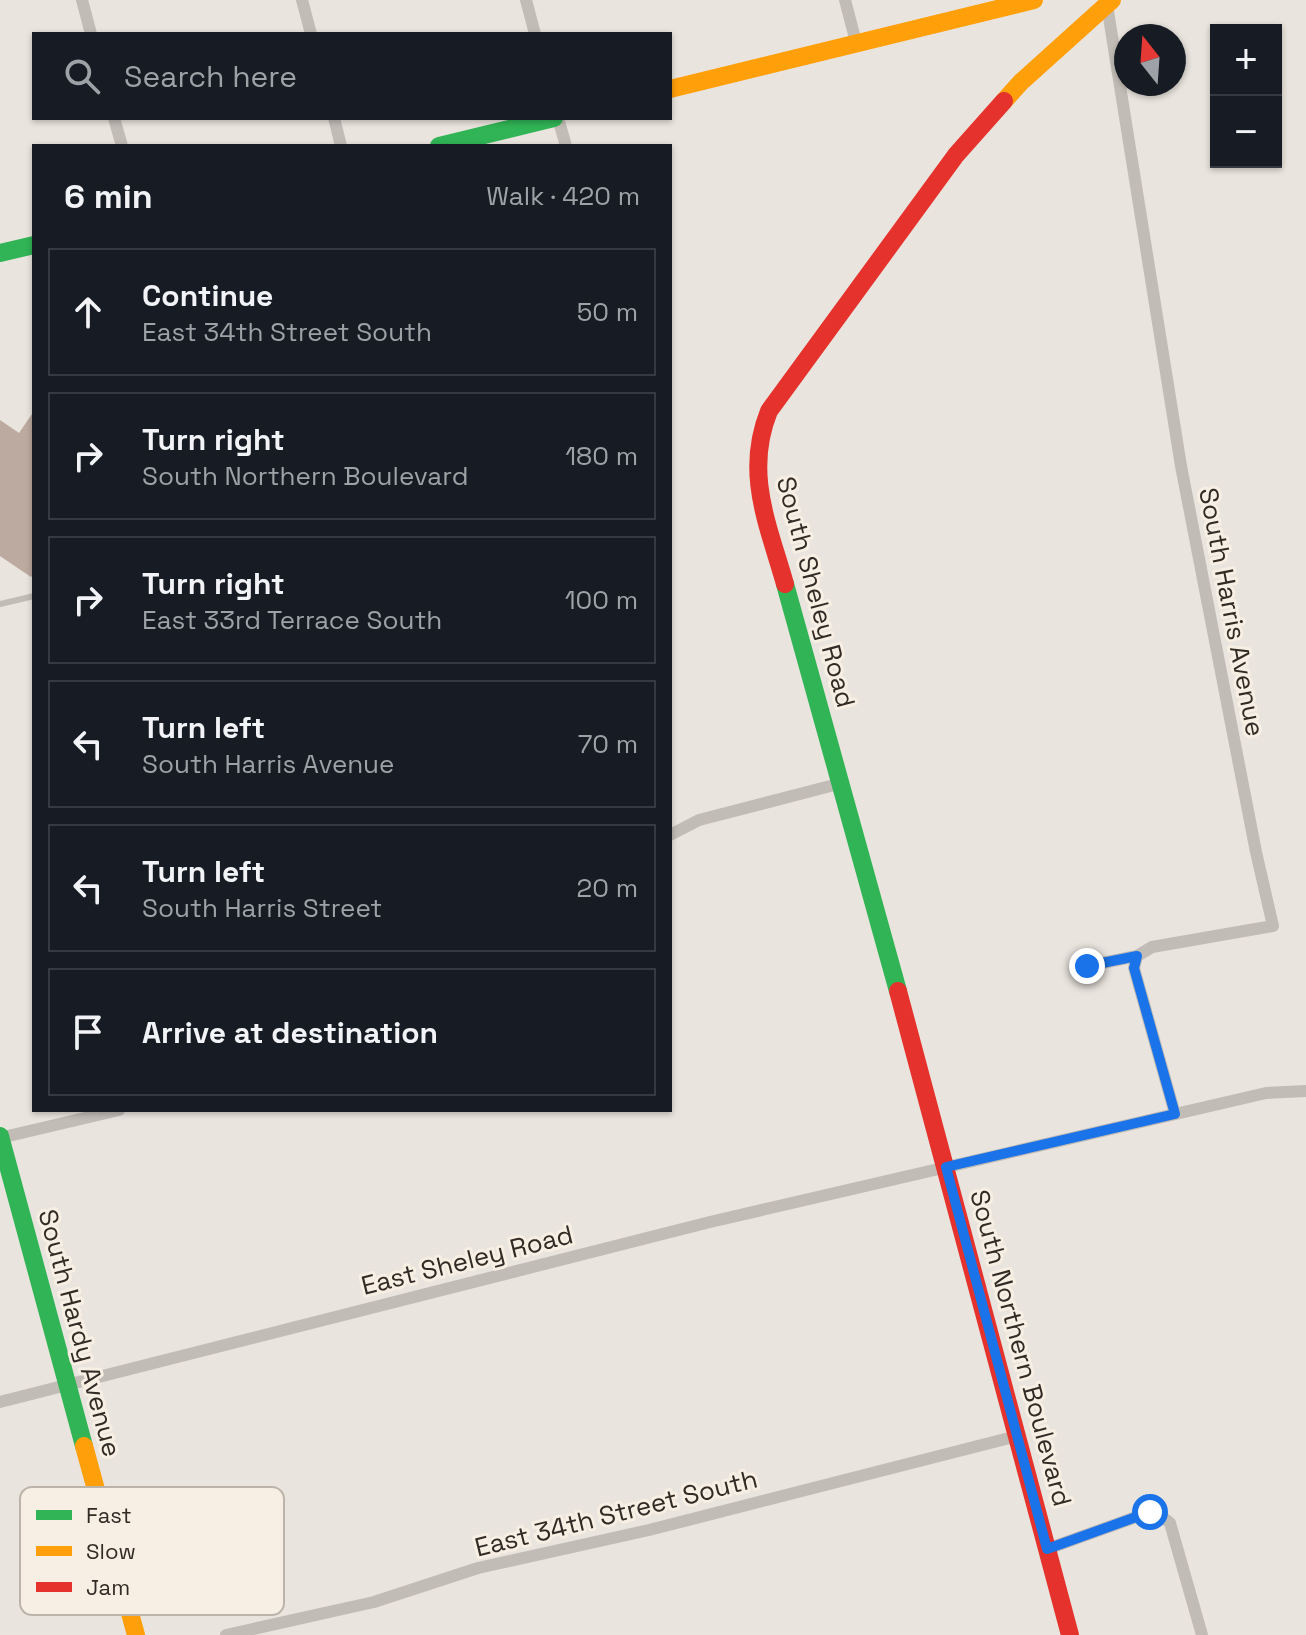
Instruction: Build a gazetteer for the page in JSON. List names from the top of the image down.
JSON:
{
  "streets": {
    "street": [
      "South Sheley Road",
      "South Harris Avenue",
      "East Sheley Road",
      "South Hardy Avenue",
      "South Northern Boulevard",
      "East 34th Street South"
    ]
  },
  "crossings": [
    ["South Sheley Road", "South Harris Avenue"],
    ["South Sheley Road", "East Sheley Road"],
    ["South Sheley Road", "South Northern Boulevard"],
    ["East Sheley Road", "South Hardy Avenue"],
    ["East Sheley Road", "South Northern Boulevard"],
    ["South Northern Boulevard", "East 34th Street South"]
  ],
  "legend": ["Fast", "Slow", "Jam"],
  "north": "top",
  "page": {
    "map_buttons": ["+", "−"],
    "search": "Search here",
    "heading": ["6 min", "Walk · 420 m"],
    "list": [
      ["Continue", "East 34th Street South", "50 m"],
      ["Turn right", "South Northern Boulevard", "180 m"],
      ["Turn right", "East 33rd Terrace South", "100 m"],
      ["Turn left", "South Harris Avenue", "70 m"],
      ["Turn left", "South Harris Street", "20 m"],
      "Arrive at destination"
    ]
  }
}
